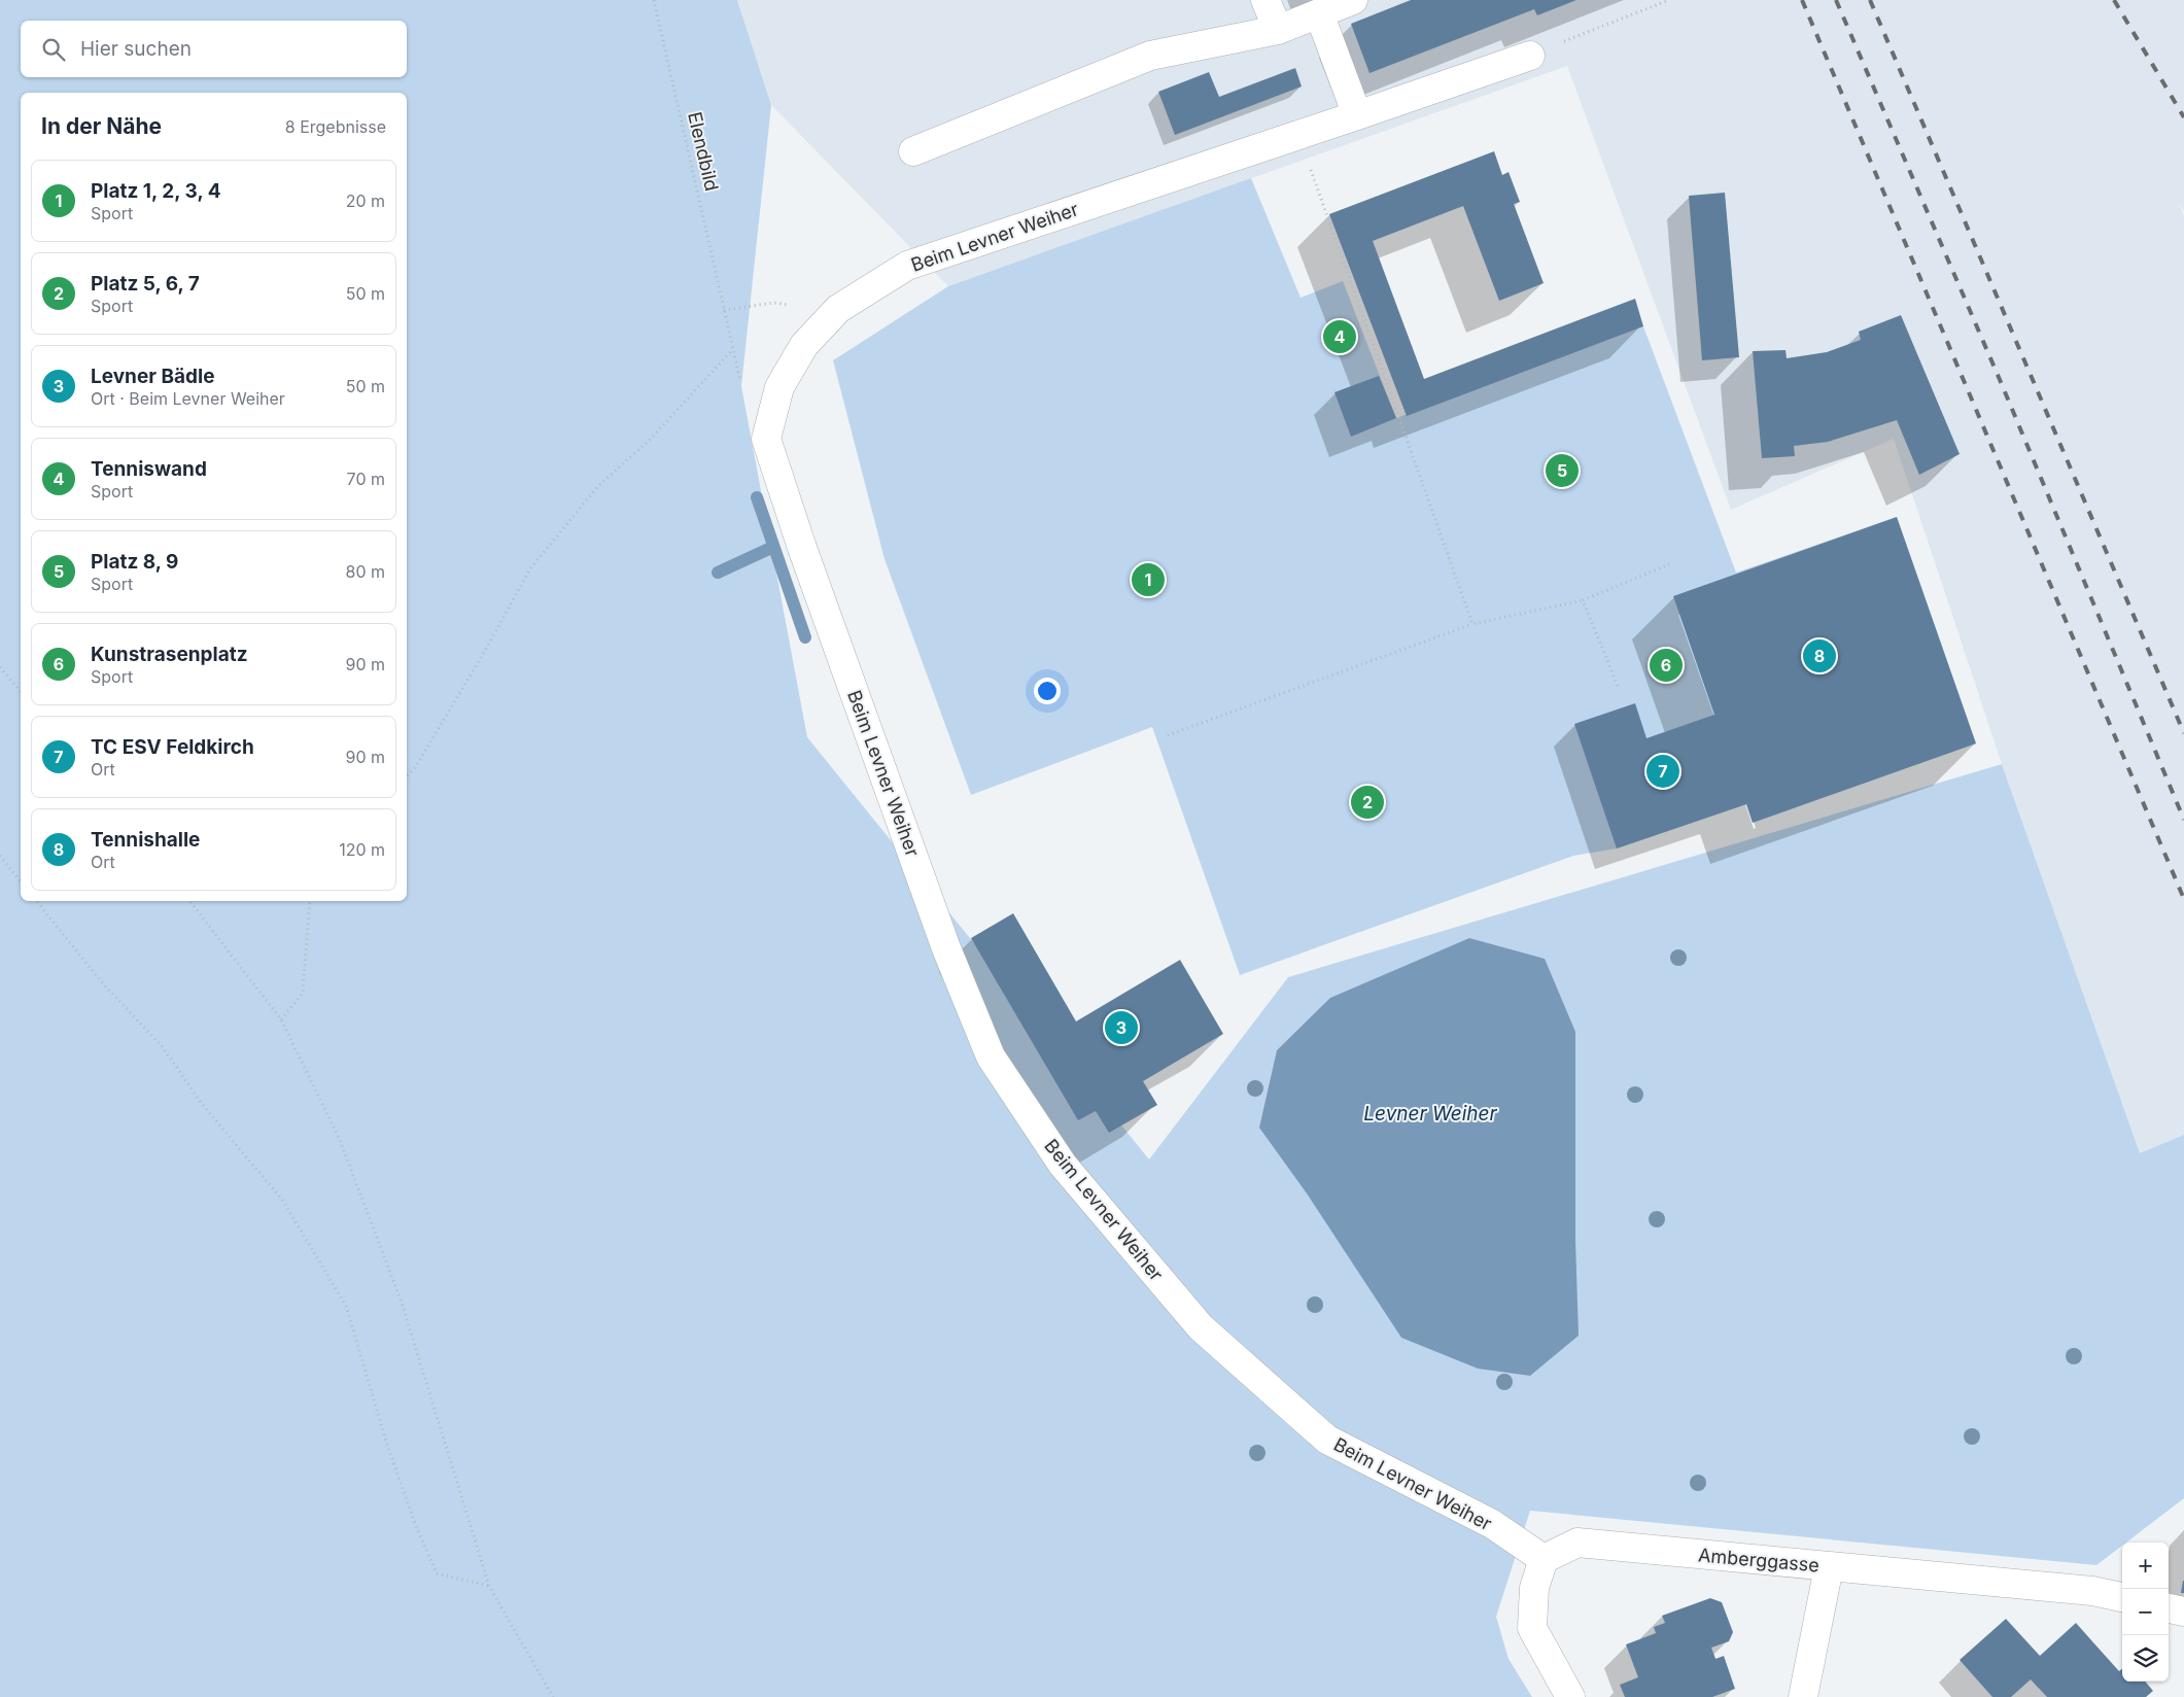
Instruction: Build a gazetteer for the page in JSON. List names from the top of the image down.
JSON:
{
  "streets": {
    "street": ["Beim Levner Weiher", "Amberggasse"],
    "path": ["Elendbild"]
  },
  "crossings": [
    ["Beim Levner Weiher", "Amberggasse"]
  ],
  "water": ["Levner Weiher"],
  "page": {
    "search": "Hier suchen",
    "heading": ["In der Nähe", "8 Ergebnisse"],
    "list": [
      {
        "mark": "1",
        "name": "Platz 1, 2, 3, 4",
        "note": "Sport",
        "value": "20 m"
      },
      {
        "mark": "2",
        "name": "Platz 5, 6, 7",
        "note": "Sport",
        "value": "50 m"
      },
      {
        "mark": "3",
        "name": "Levner Bädle",
        "note": "Ort · Beim Levner Weiher",
        "value": "50 m"
      },
      {
        "mark": "4",
        "name": "Tenniswand",
        "note": "Sport",
        "value": "70 m"
      },
      {
        "mark": "5",
        "name": "Platz 8, 9",
        "note": "Sport",
        "value": "80 m"
      },
      {
        "mark": "6",
        "name": "Kunstrasenplatz",
        "note": "Sport",
        "value": "90 m"
      },
      {
        "mark": "7",
        "name": "TC ESV Feldkirch",
        "note": "Ort",
        "value": "90 m"
      },
      {
        "mark": "8",
        "name": "Tennishalle",
        "note": "Ort",
        "value": "120 m"
      }
    ],
    "pins": [
      "4",
      "5",
      "1",
      "8",
      "6",
      "7",
      "2",
      "3"
    ],
    "map_buttons": ["+", "−"]
  }
}
